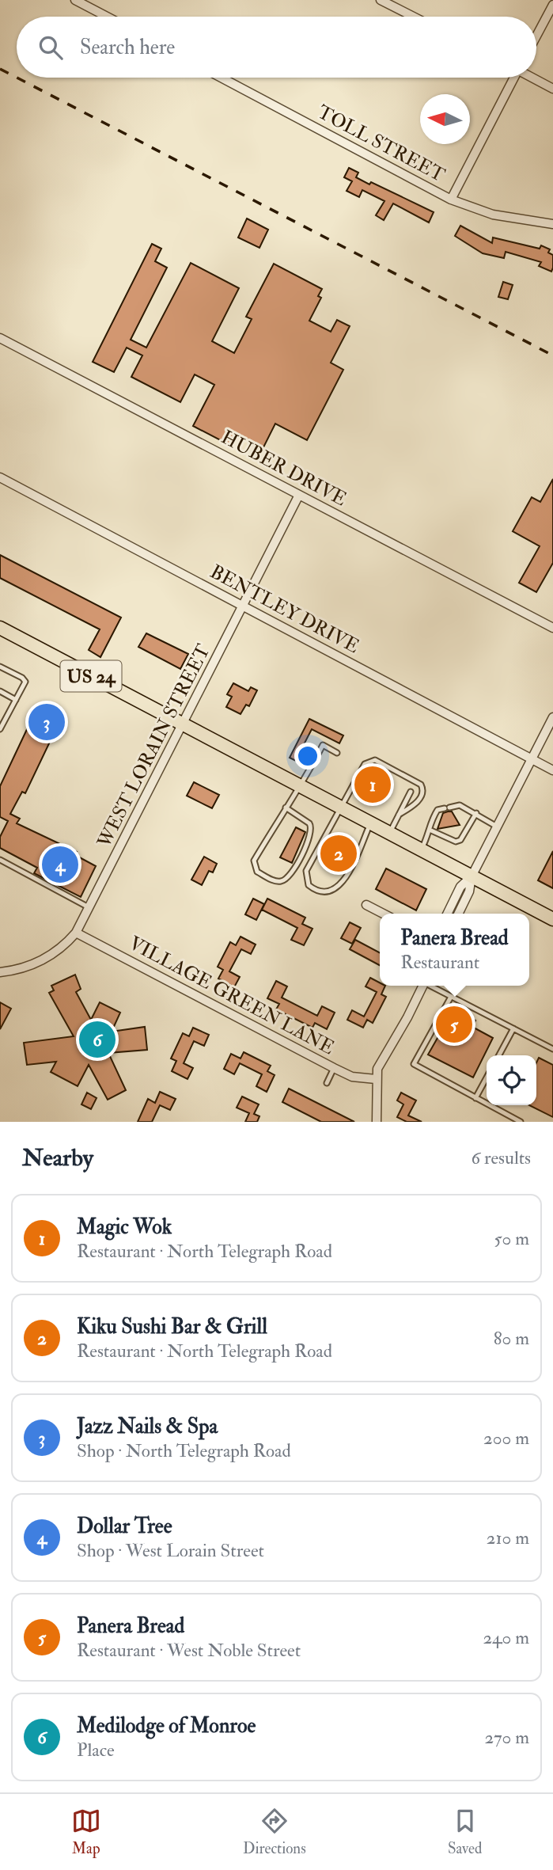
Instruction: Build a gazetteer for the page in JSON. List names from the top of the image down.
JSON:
{
  "streets": {
    "main road": ["US 24"],
    "street": [
      "TOLL STREET",
      "HUBER DRIVE",
      "BENTLEY DRIVE",
      "WEST LORAIN STREET",
      "VILLAGE GREEN LANE"
    ]
  },
  "crossings": [
    ["HUBER DRIVE", "WEST LORAIN STREET"],
    ["BENTLEY DRIVE", "WEST LORAIN STREET"],
    ["US 24", "WEST LORAIN STREET"],
    ["WEST LORAIN STREET", "VILLAGE GREEN LANE"]
  ],
  "north": "left",
  "page": {
    "search": "Search here",
    "pins": [
      "3",
      "1",
      "2",
      "4",
      "5",
      "6"
    ],
    "popup": ["Panera Bread", "Restaurant"],
    "heading": ["Nearby", "6 results"],
    "list": [
      {
        "mark": "1",
        "name": "Magic Wok",
        "note": "Restaurant · North Telegraph Road",
        "value": "50 m"
      },
      {
        "mark": "2",
        "name": "Kiku Sushi Bar & Grill",
        "note": "Restaurant · North Telegraph Road",
        "value": "80 m"
      },
      {
        "mark": "3",
        "name": "Jazz Nails & Spa",
        "note": "Shop · North Telegraph Road",
        "value": "200 m"
      },
      {
        "mark": "4",
        "name": "Dollar Tree",
        "note": "Shop · West Lorain Street",
        "value": "210 m"
      },
      {
        "mark": "5",
        "name": "Panera Bread",
        "note": "Restaurant · West Noble Street",
        "value": "240 m"
      },
      {
        "mark": "6",
        "name": "Medilodge of Monroe",
        "note": "Place",
        "value": "270 m"
      }
    ],
    "nav": ["Map", "Directions", "Saved"]
  }
}
